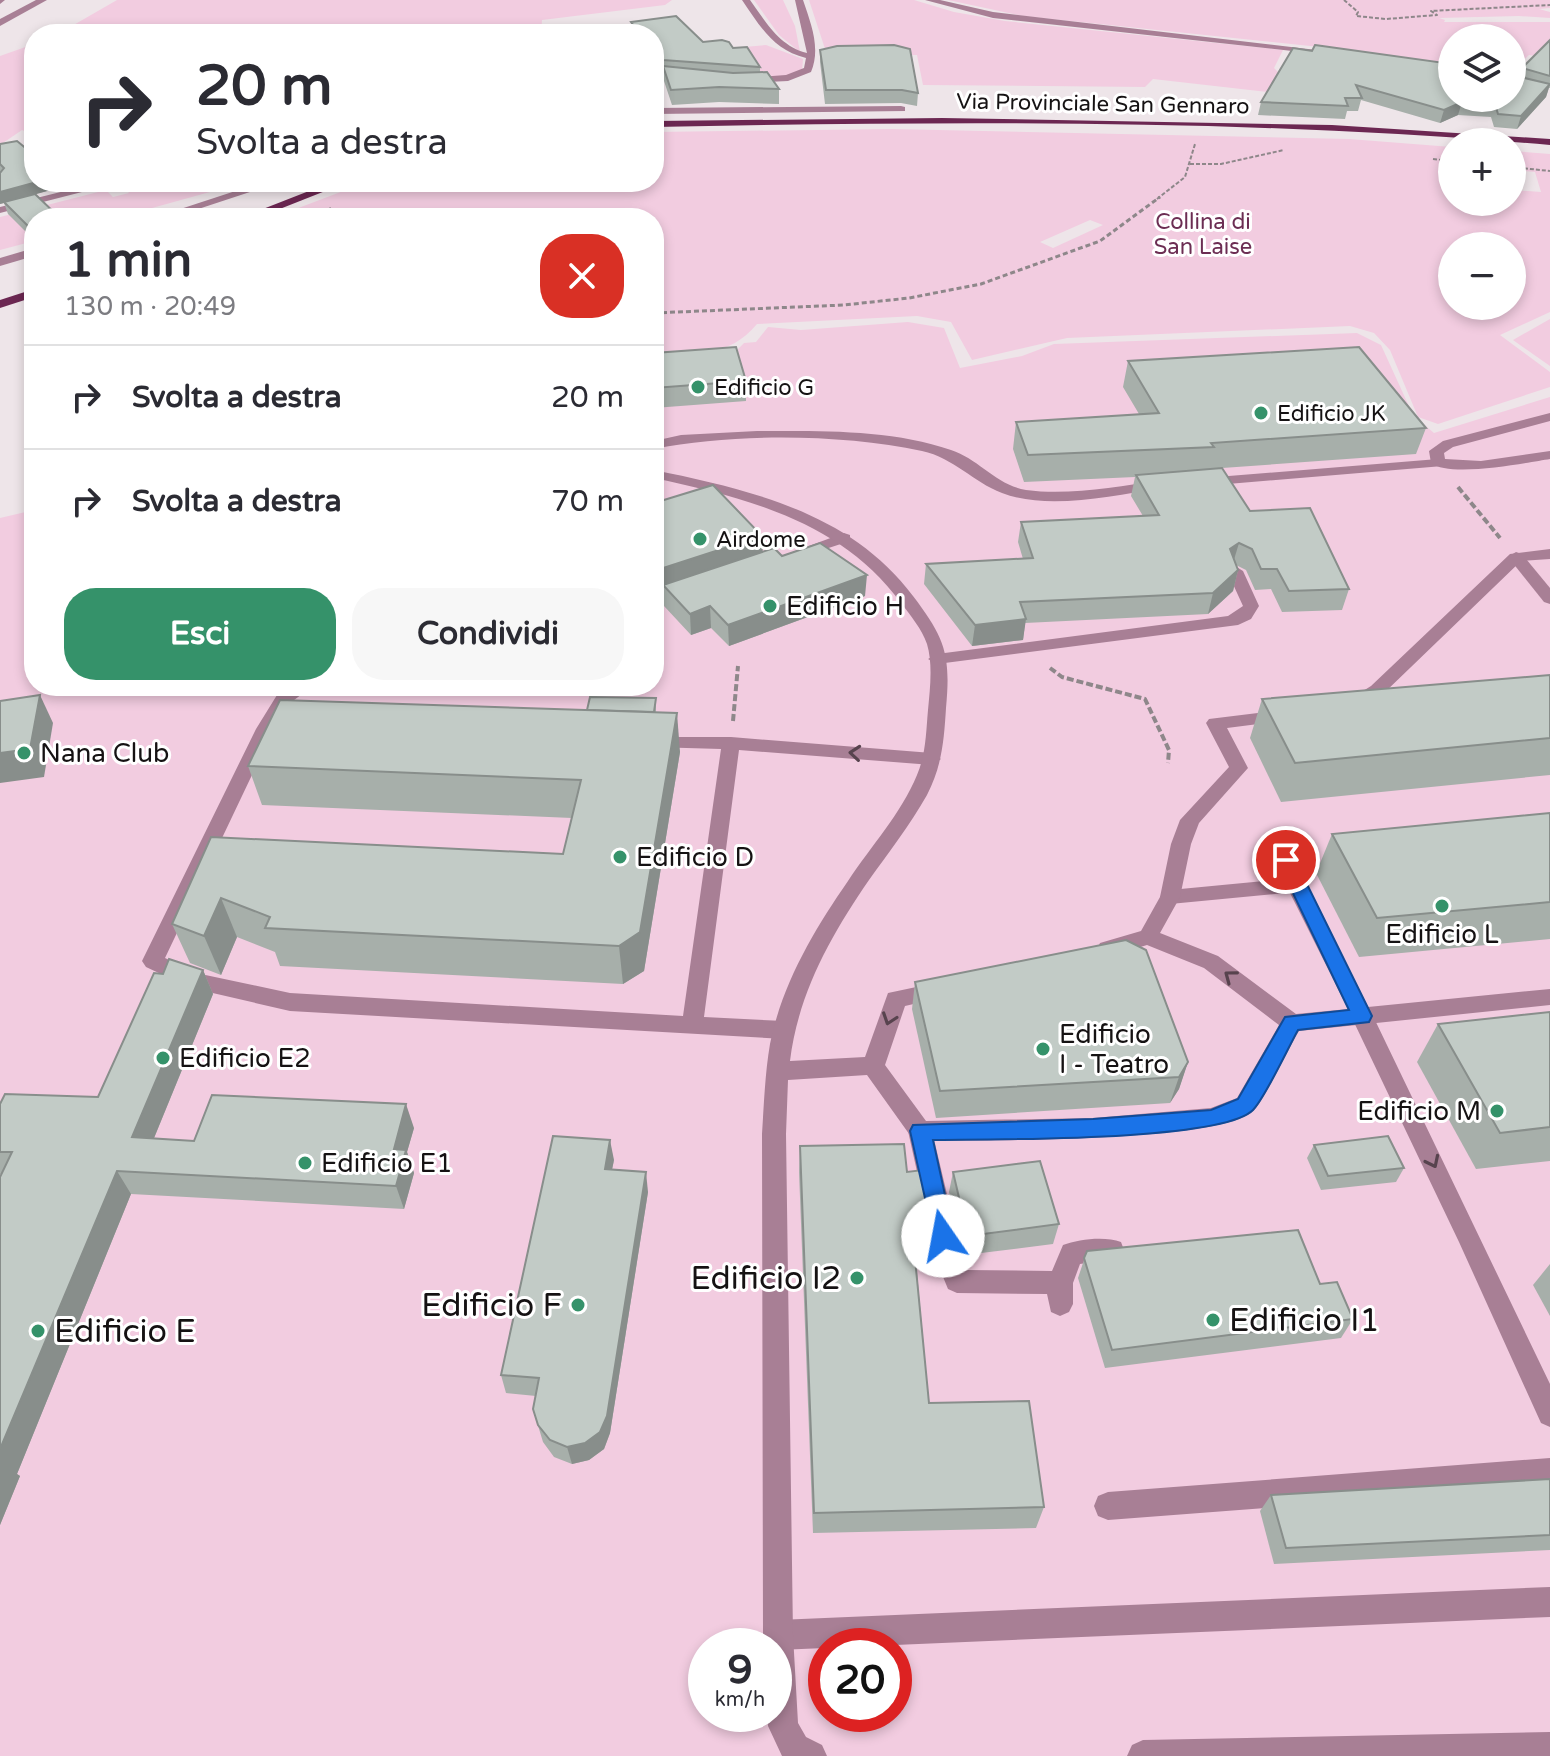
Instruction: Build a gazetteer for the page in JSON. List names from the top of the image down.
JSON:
{
  "streets": {
    "main road": ["Via Provinciale San Gennaro"]
  },
  "parks": ["Collina di San Laise"],
  "places": [
    "Edificio G",
    "Edificio JK",
    "Airdome",
    "Edificio H",
    "Nana Club",
    "Edificio D",
    "Edificio L",
    "Edificio I - Teatro",
    "Edificio E2",
    "Edificio M",
    "Edificio E1",
    "Edificio I2",
    "Edificio F",
    "Edificio I1",
    "Edificio E"
  ],
  "page": {
    "map_buttons": ["+", "−"],
    "turn": ["20 m", "Svolta a destra"],
    "heading": ["1 min", "130 m · 20:49"],
    "list": [
      {
        "name": "Svolta a destra",
        "value": "20 m"
      },
      {
        "name": "Svolta a destra",
        "value": "70 m"
      }
    ],
    "buttons": ["Esci", "Condividi"],
    "speed": "9 km/h",
    "limit": "20"
  }
}
